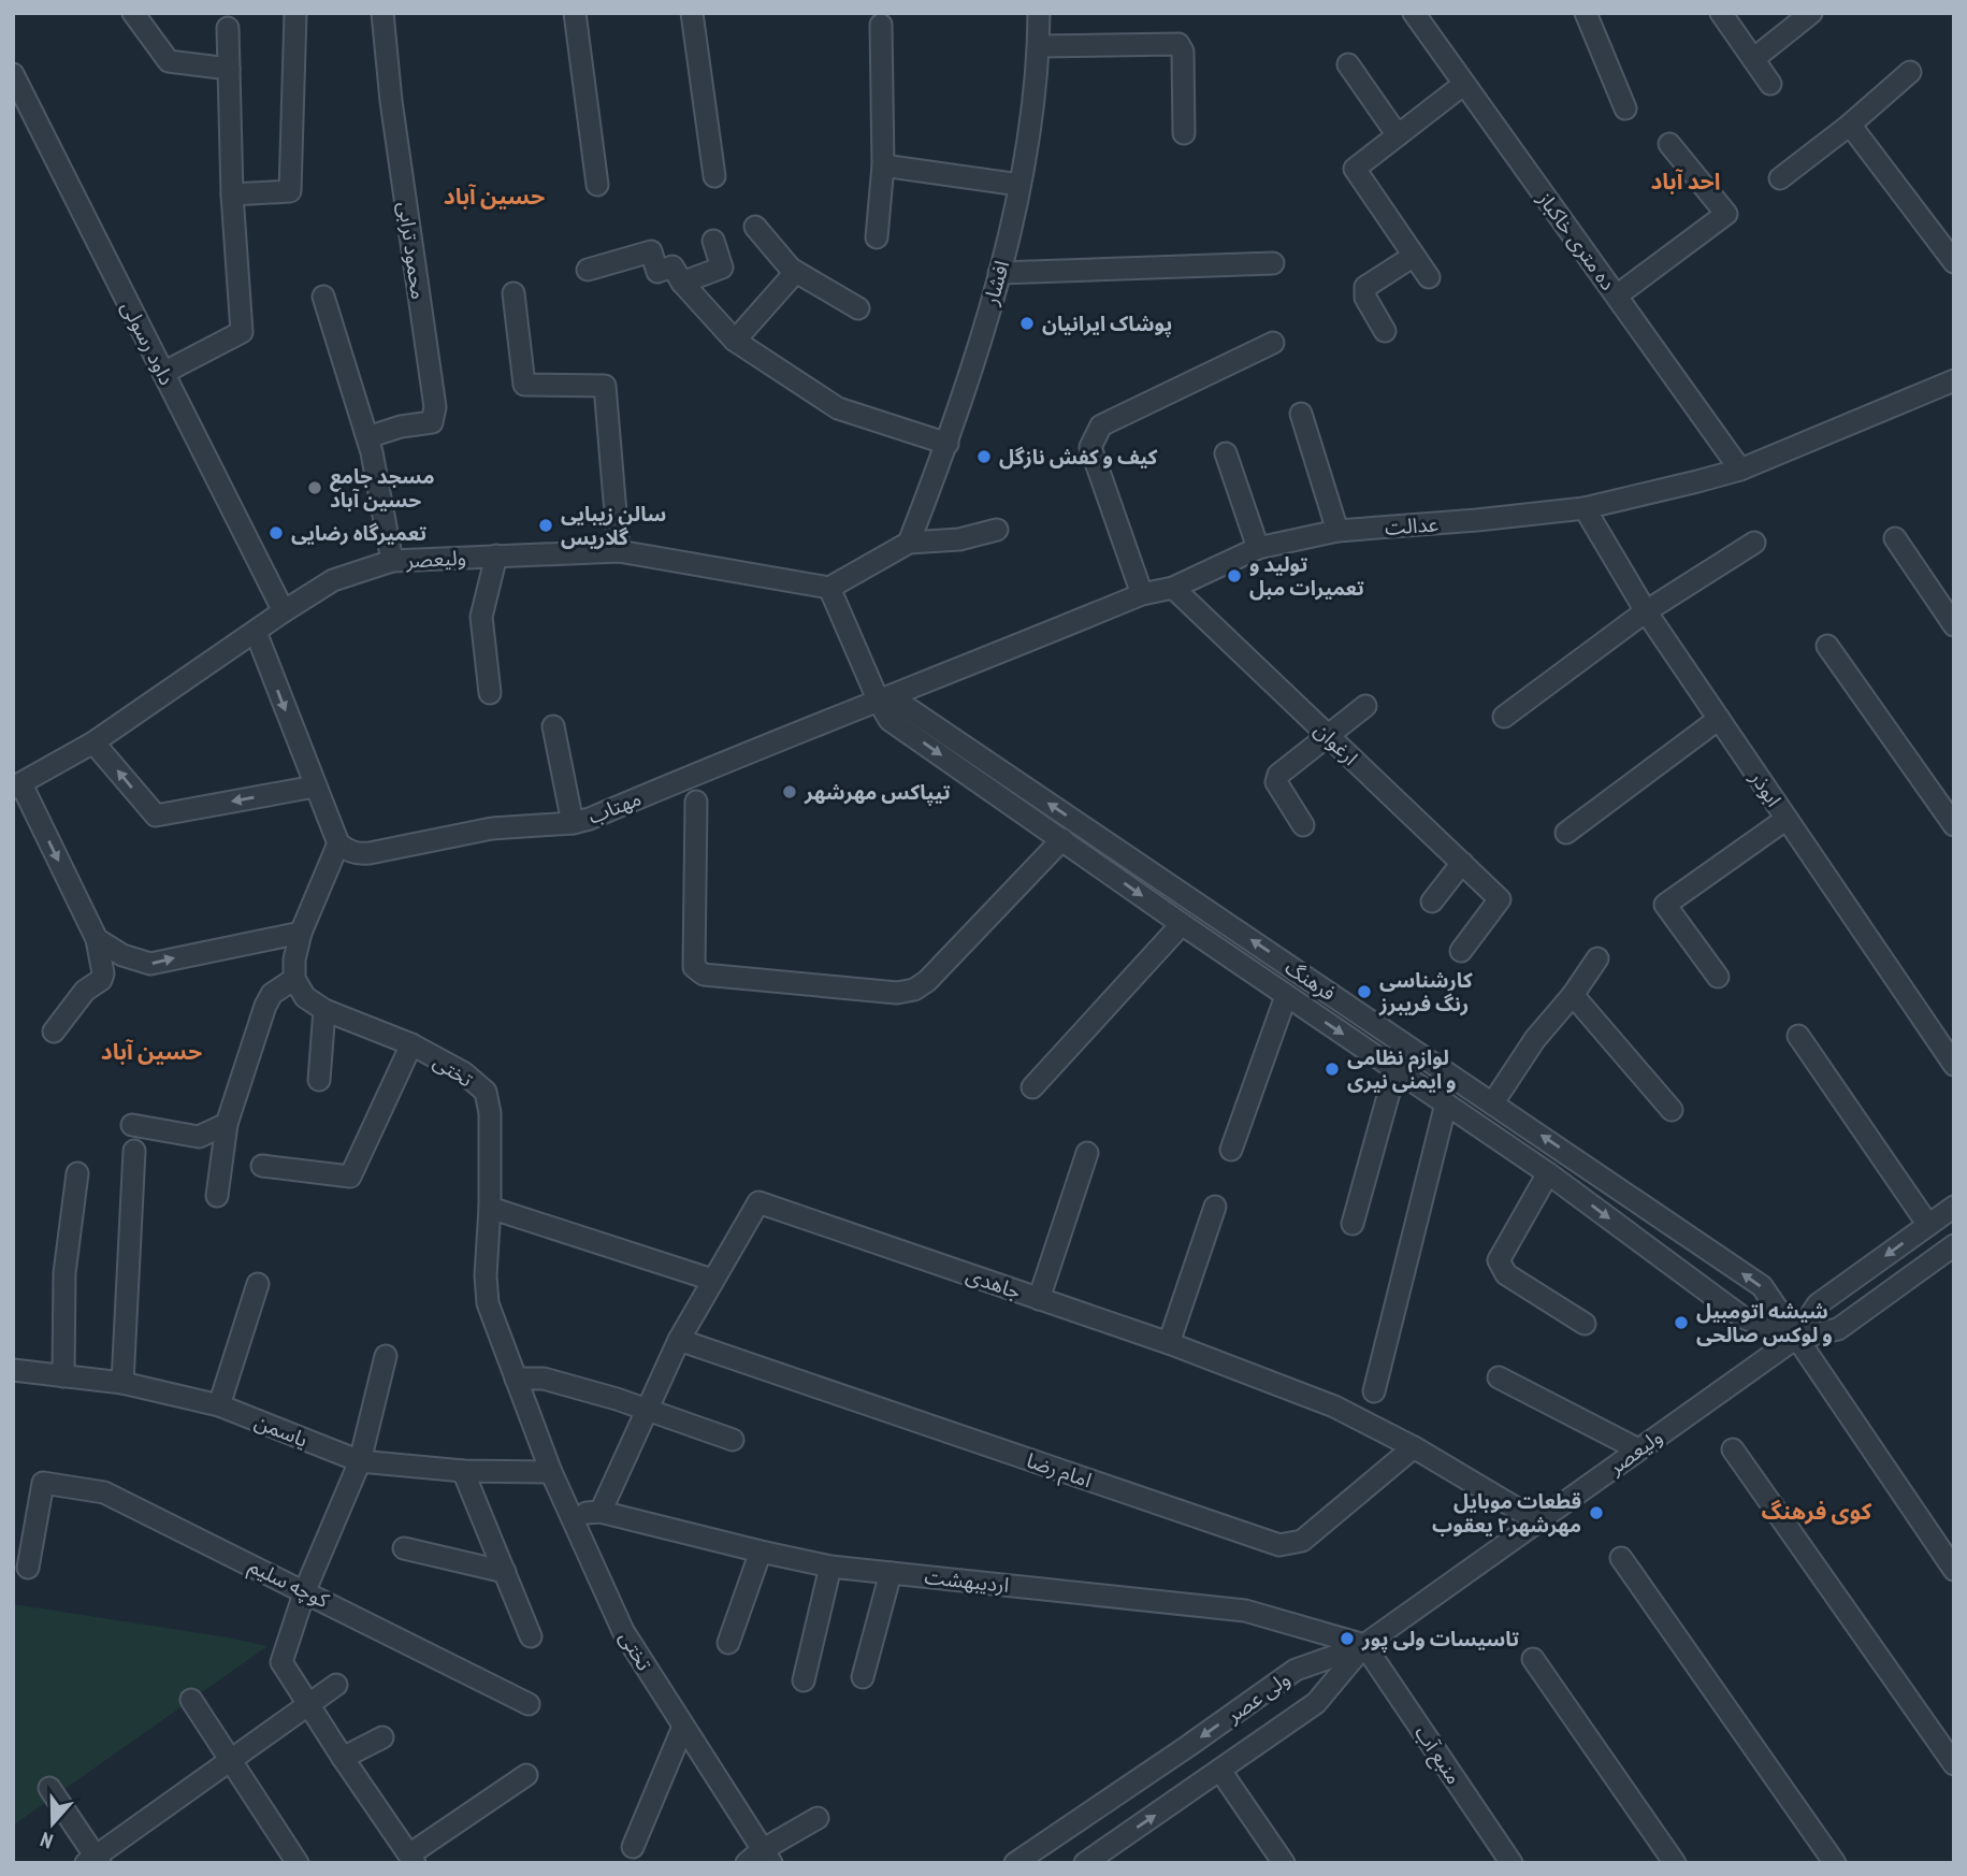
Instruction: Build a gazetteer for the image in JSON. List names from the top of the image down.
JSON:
{
  "streets": {
    "street": [
      "ده متری خاکباز",
      "محمود ترابی",
      "افشار",
      "داود رسولی",
      "عدالت",
      "ولیعصر",
      "ارغوان",
      "ابوذر",
      "مهتاب",
      "فرهنگ",
      "تختی",
      "جاهدی",
      "یاسمن",
      "امام رضا",
      "اردیبهشت",
      "کوچه سلیم",
      "ولی عصر",
      "منبع آب"
    ]
  },
  "crossings": [
    ["ده متری خاکباز", "عدالت"],
    ["داود رسولی", "ولیعصر"],
    ["عدالت", "ارغوان"],
    ["عدالت", "ابوذر"],
    ["عدالت", "مهتاب"],
    ["عدالت", "فرهنگ"],
    ["ولیعصر", "فرهنگ"],
    ["ولیعصر", "جاهدی"],
    ["ولیعصر", "اردیبهشت"],
    ["ولیعصر", "ولی عصر"],
    ["ولیعصر", "منبع آب"],
    ["مهتاب", "فرهنگ"],
    ["تختی", "یاسمن"],
    ["تختی", "اردیبهشت"],
    ["جاهدی", "امام رضا"],
    ["جاهدی", "اردیبهشت"],
    ["اردیبهشت", "ولی عصر"],
    ["اردیبهشت", "منبع آب"],
    ["ولی عصر", "منبع آب"]
  ],
  "districts": [
    "احد آباد",
    "حسین آباد",
    "حسین آباد",
    "کوی فرهنگ"
  ],
  "places": [
    "پوشاک ایرانیان",
    "کیف و کفش نازگل",
    "مسجد جامع حسین آباد",
    "سالن زیبایی گلاریس",
    "تعمیرگاه رضایی",
    "تولید و تعمیرات مبل",
    "تیپاکس مهرشهر",
    "کارشناسی رنگ فریبرز",
    "لوازم نظامی و ایمنی نیری",
    "شیشه اتومبیل و لوکس صالحی",
    "قطعات موبایل مهرشهر۲ یعقوب",
    "تاسیسات ولی پور"
  ],
  "north": "bottom"
}
